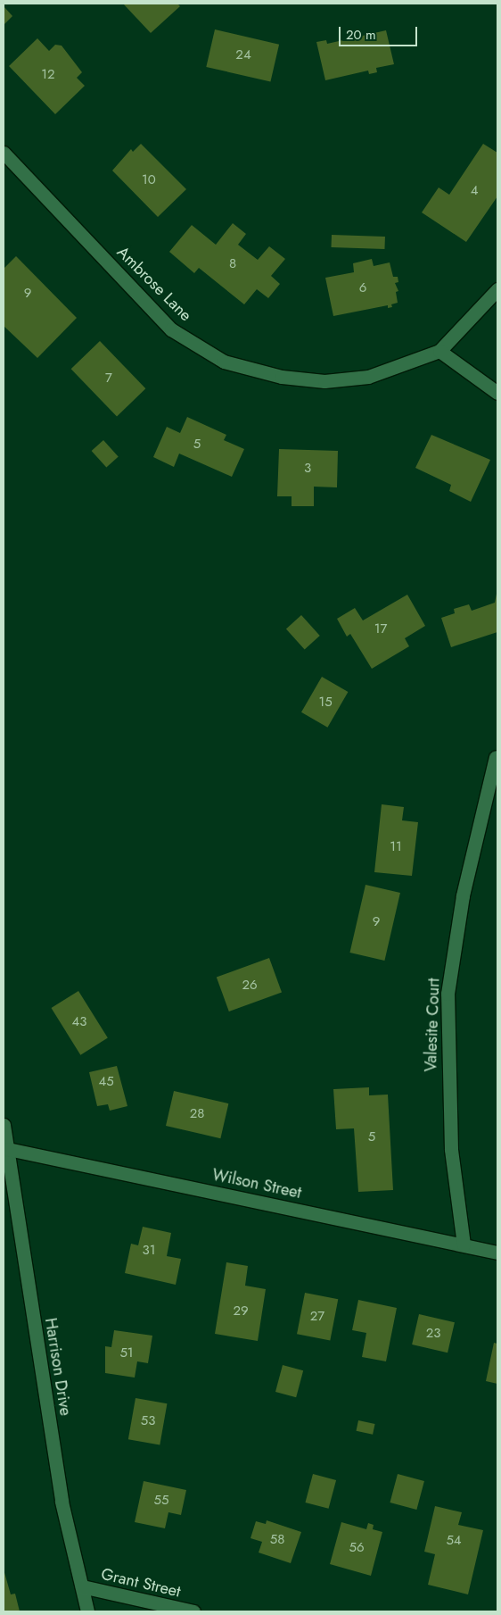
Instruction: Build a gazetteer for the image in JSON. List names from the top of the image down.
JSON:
{
  "streets": {
    "street": [
      "Ambrose Lane",
      "Valesite Court",
      "Wilson Street",
      "Harrison Drive",
      "Grant Street"
    ]
  },
  "crossings": [
    ["Valesite Court", "Wilson Street"],
    ["Wilson Street", "Harrison Drive"],
    ["Harrison Drive", "Grant Street"]
  ],
  "house_numbers": [
    "24",
    "12",
    "10",
    "4",
    "8",
    "6",
    "9",
    "7",
    "5",
    "3",
    "17",
    "15",
    "11",
    "9",
    "26",
    "43",
    "45",
    "28",
    "5",
    "31",
    "29",
    "27",
    "23",
    "51",
    "53",
    "55",
    "58",
    "54",
    "56"
  ],
  "scale_bar": "20 m"
}
